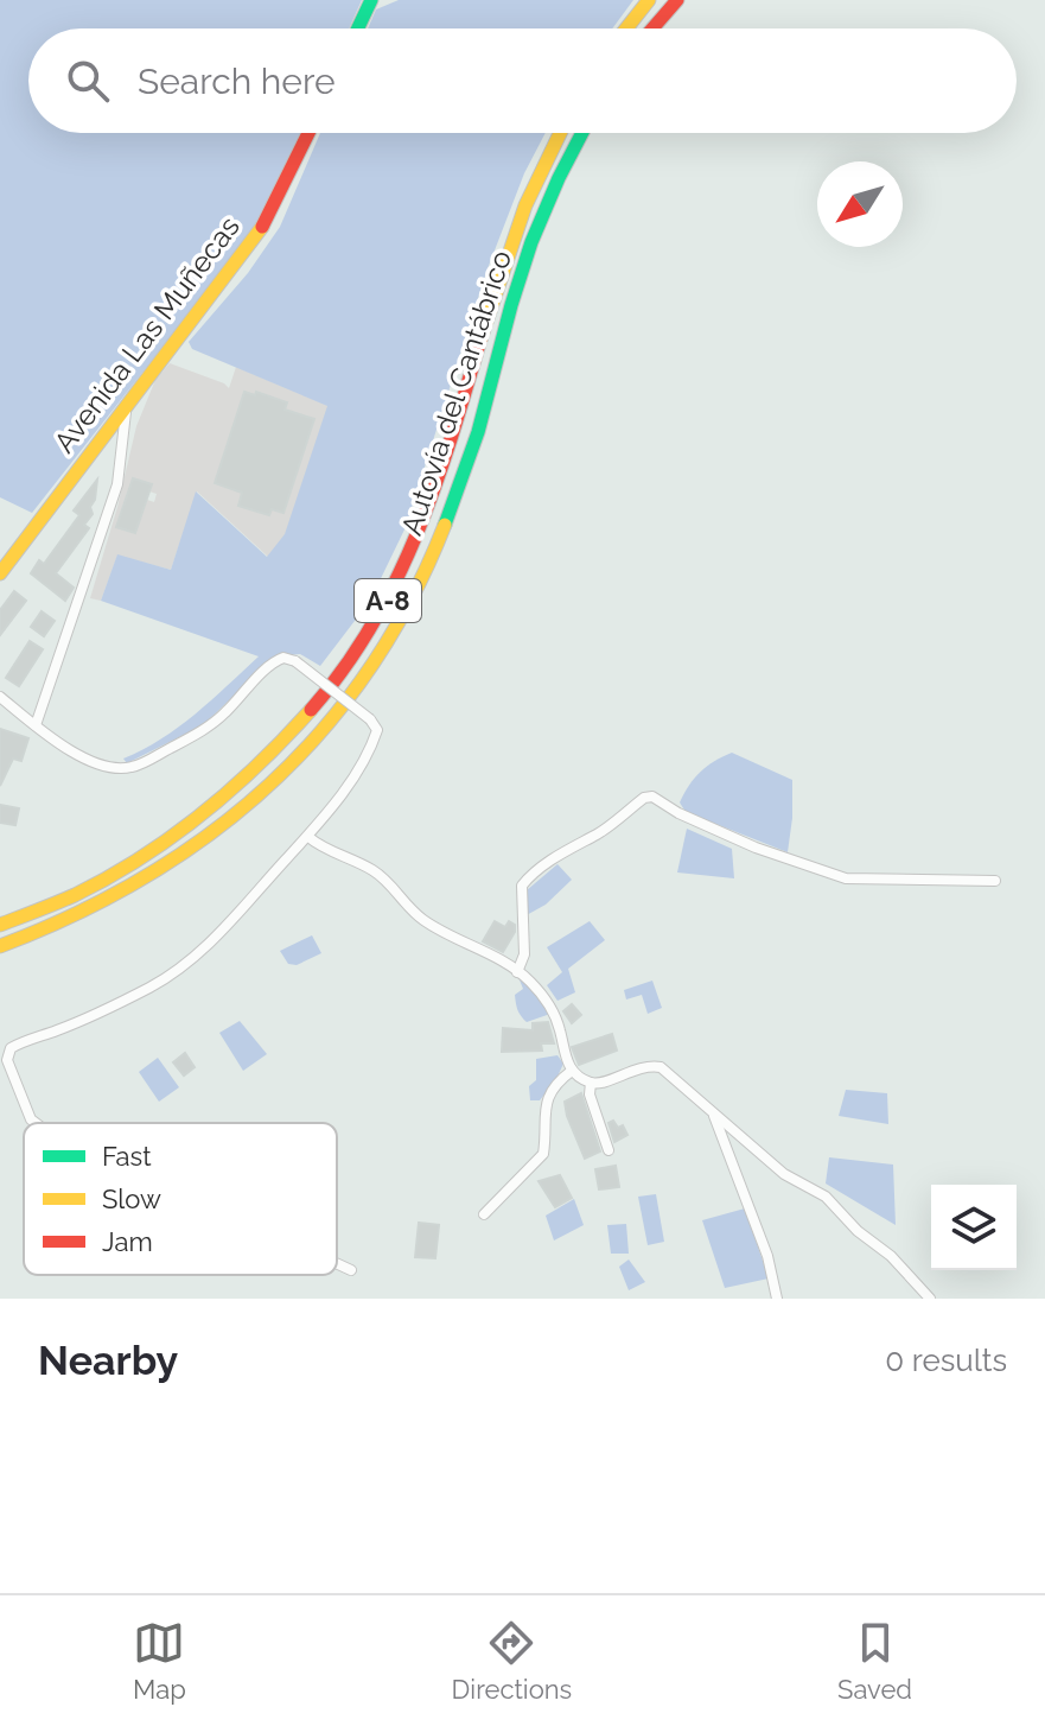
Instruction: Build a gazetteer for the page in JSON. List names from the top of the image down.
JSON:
{
  "streets": {
    "main road": ["Avenida Las Muñecas", "Autovía del Cantábrico", "A-8"]
  },
  "legend": ["Fast", "Slow", "Jam"],
  "north": "bottom left",
  "page": {
    "search": "Search here",
    "heading": ["Nearby", "0 results"],
    "nav": ["Map", "Directions", "Saved"]
  }
}
